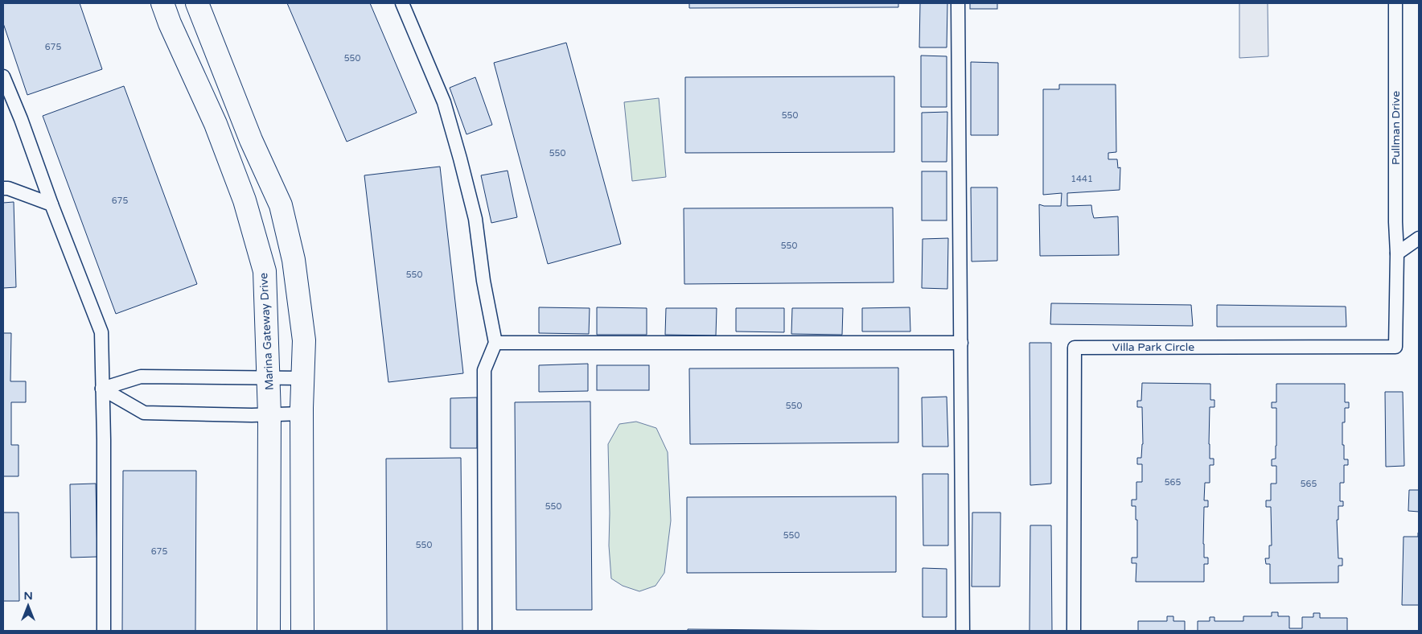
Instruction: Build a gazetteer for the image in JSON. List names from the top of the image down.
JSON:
{
  "streets": {
    "street": ["Marina Gateway Drive"],
    "lane": ["Pullman Drive", "Villa Park Circle"]
  },
  "crossings": [
    ["Pullman Drive", "Villa Park Circle"]
  ],
  "house_numbers": [
    "675",
    "550",
    "550",
    "550",
    "1441",
    "675",
    "550",
    "550",
    "550",
    "565",
    "565",
    "550",
    "550",
    "550",
    "675"
  ],
  "north": "top"
}
